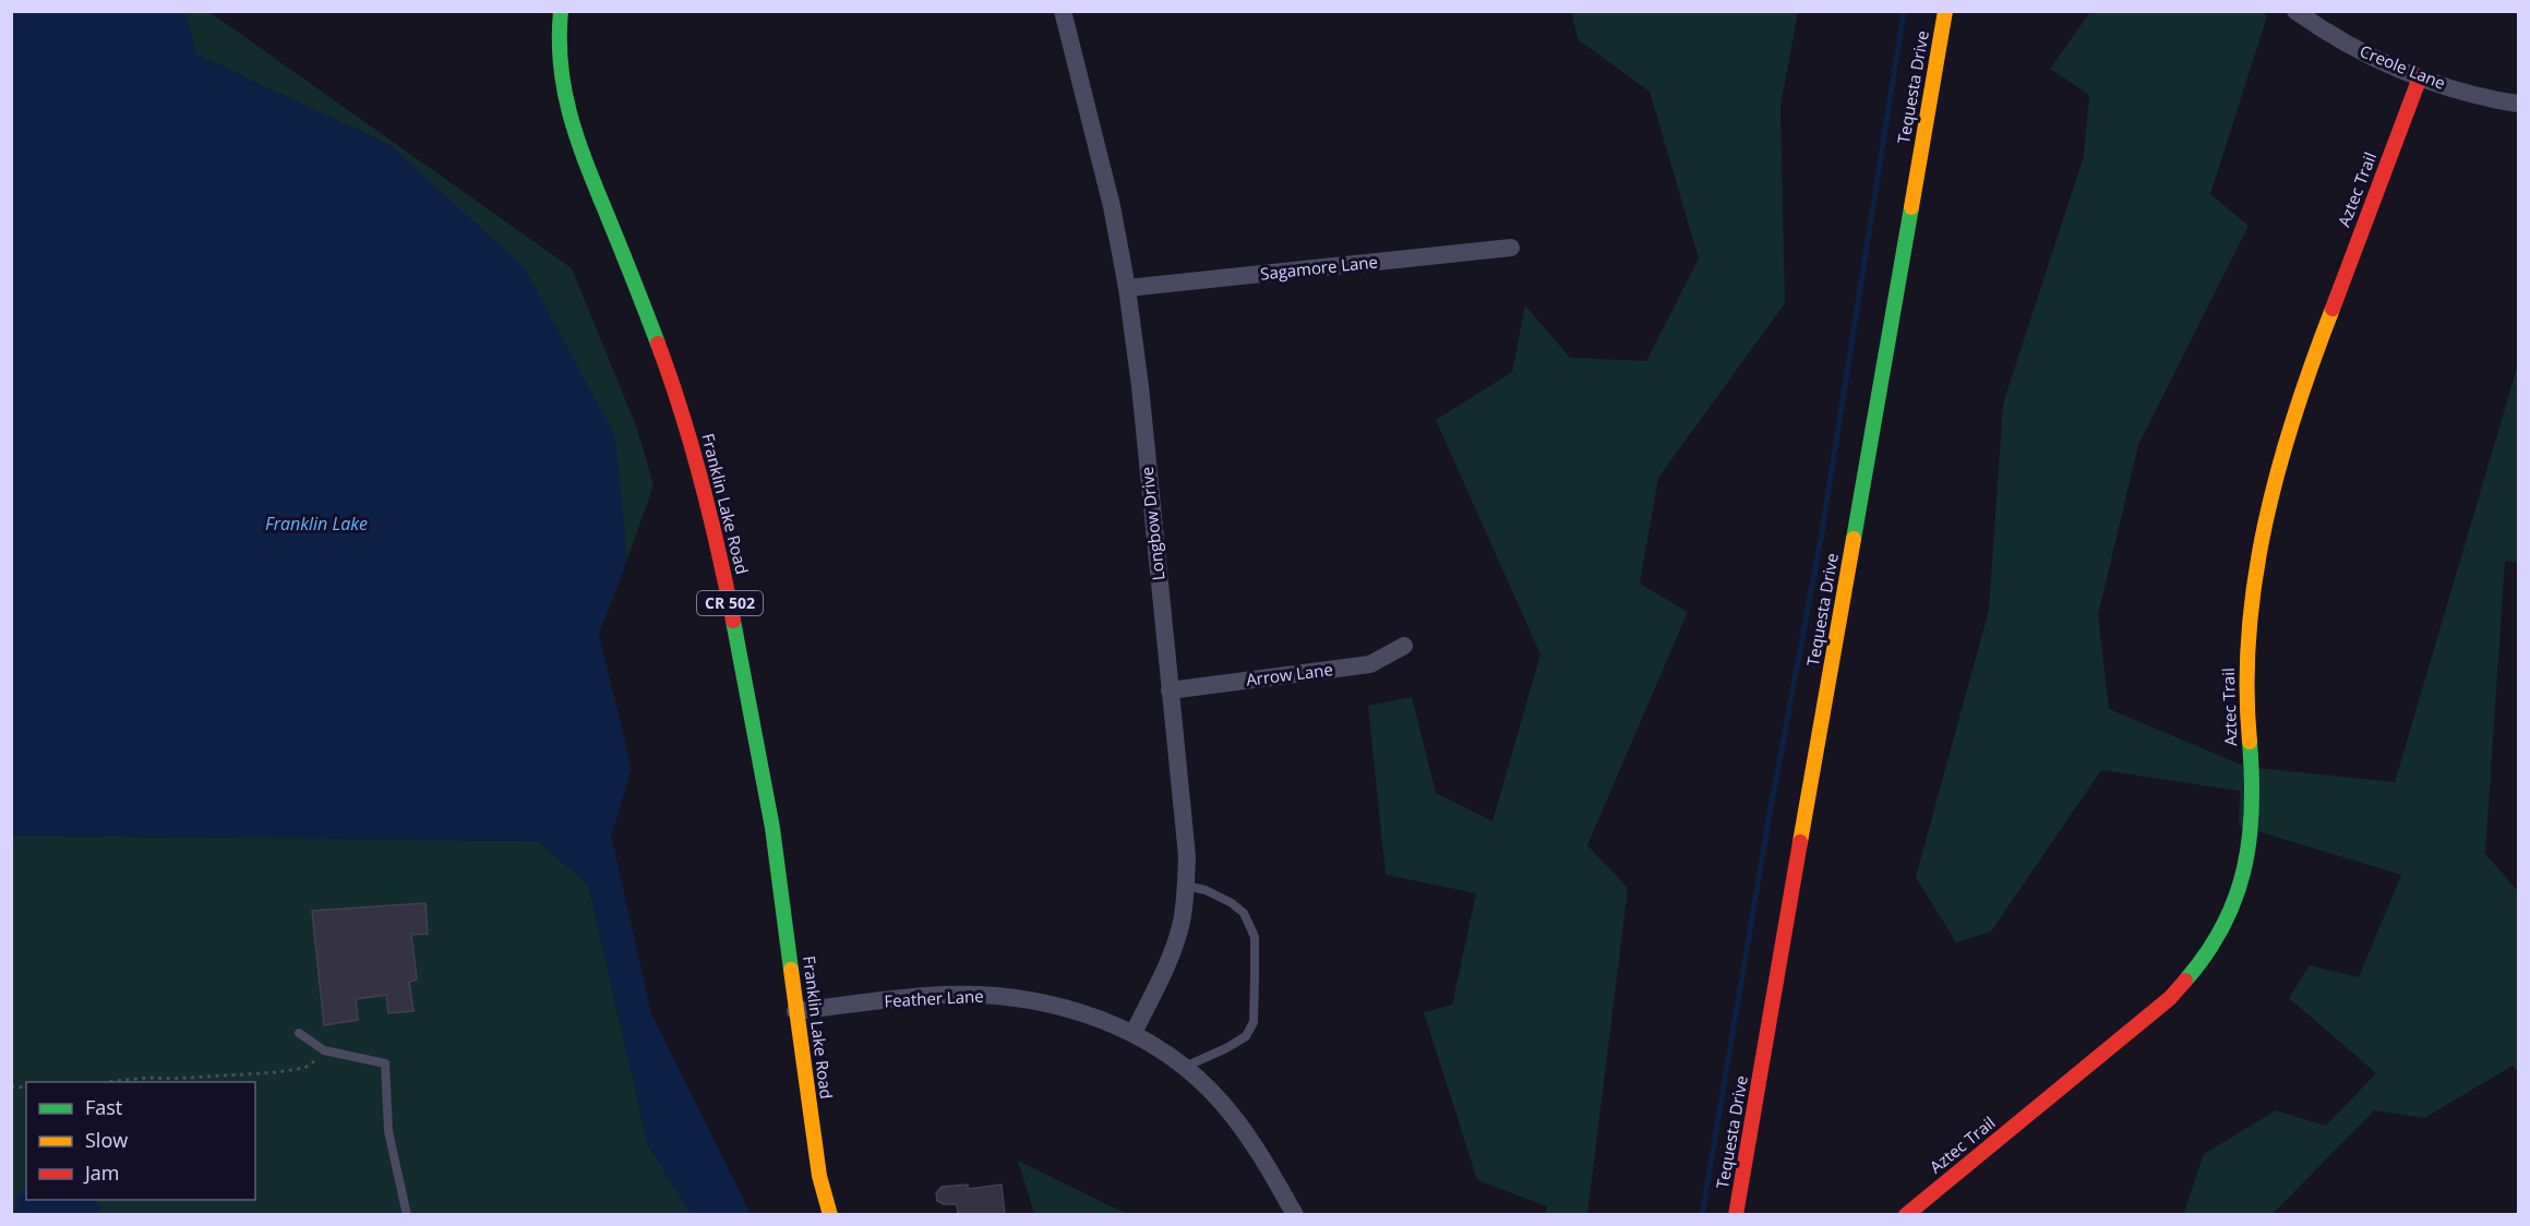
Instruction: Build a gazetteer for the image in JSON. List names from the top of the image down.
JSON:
{
  "streets": {
    "street": [
      "Creole Lane",
      "Tequesta Drive",
      "Aztec Trail",
      "Sagamore Lane",
      "Franklin Lake Road",
      "Longbow Drive",
      "CR 502",
      "Arrow Lane",
      "Feather Lane"
    ]
  },
  "crossings": [
    ["Creole Lane", "Aztec Trail"],
    ["Sagamore Lane", "Longbow Drive"],
    ["Franklin Lake Road", "Feather Lane"],
    ["Longbow Drive", "Arrow Lane"],
    ["Longbow Drive", "Feather Lane"]
  ],
  "water": ["Franklin Lake"],
  "legend": ["Fast", "Slow", "Jam"]
}
